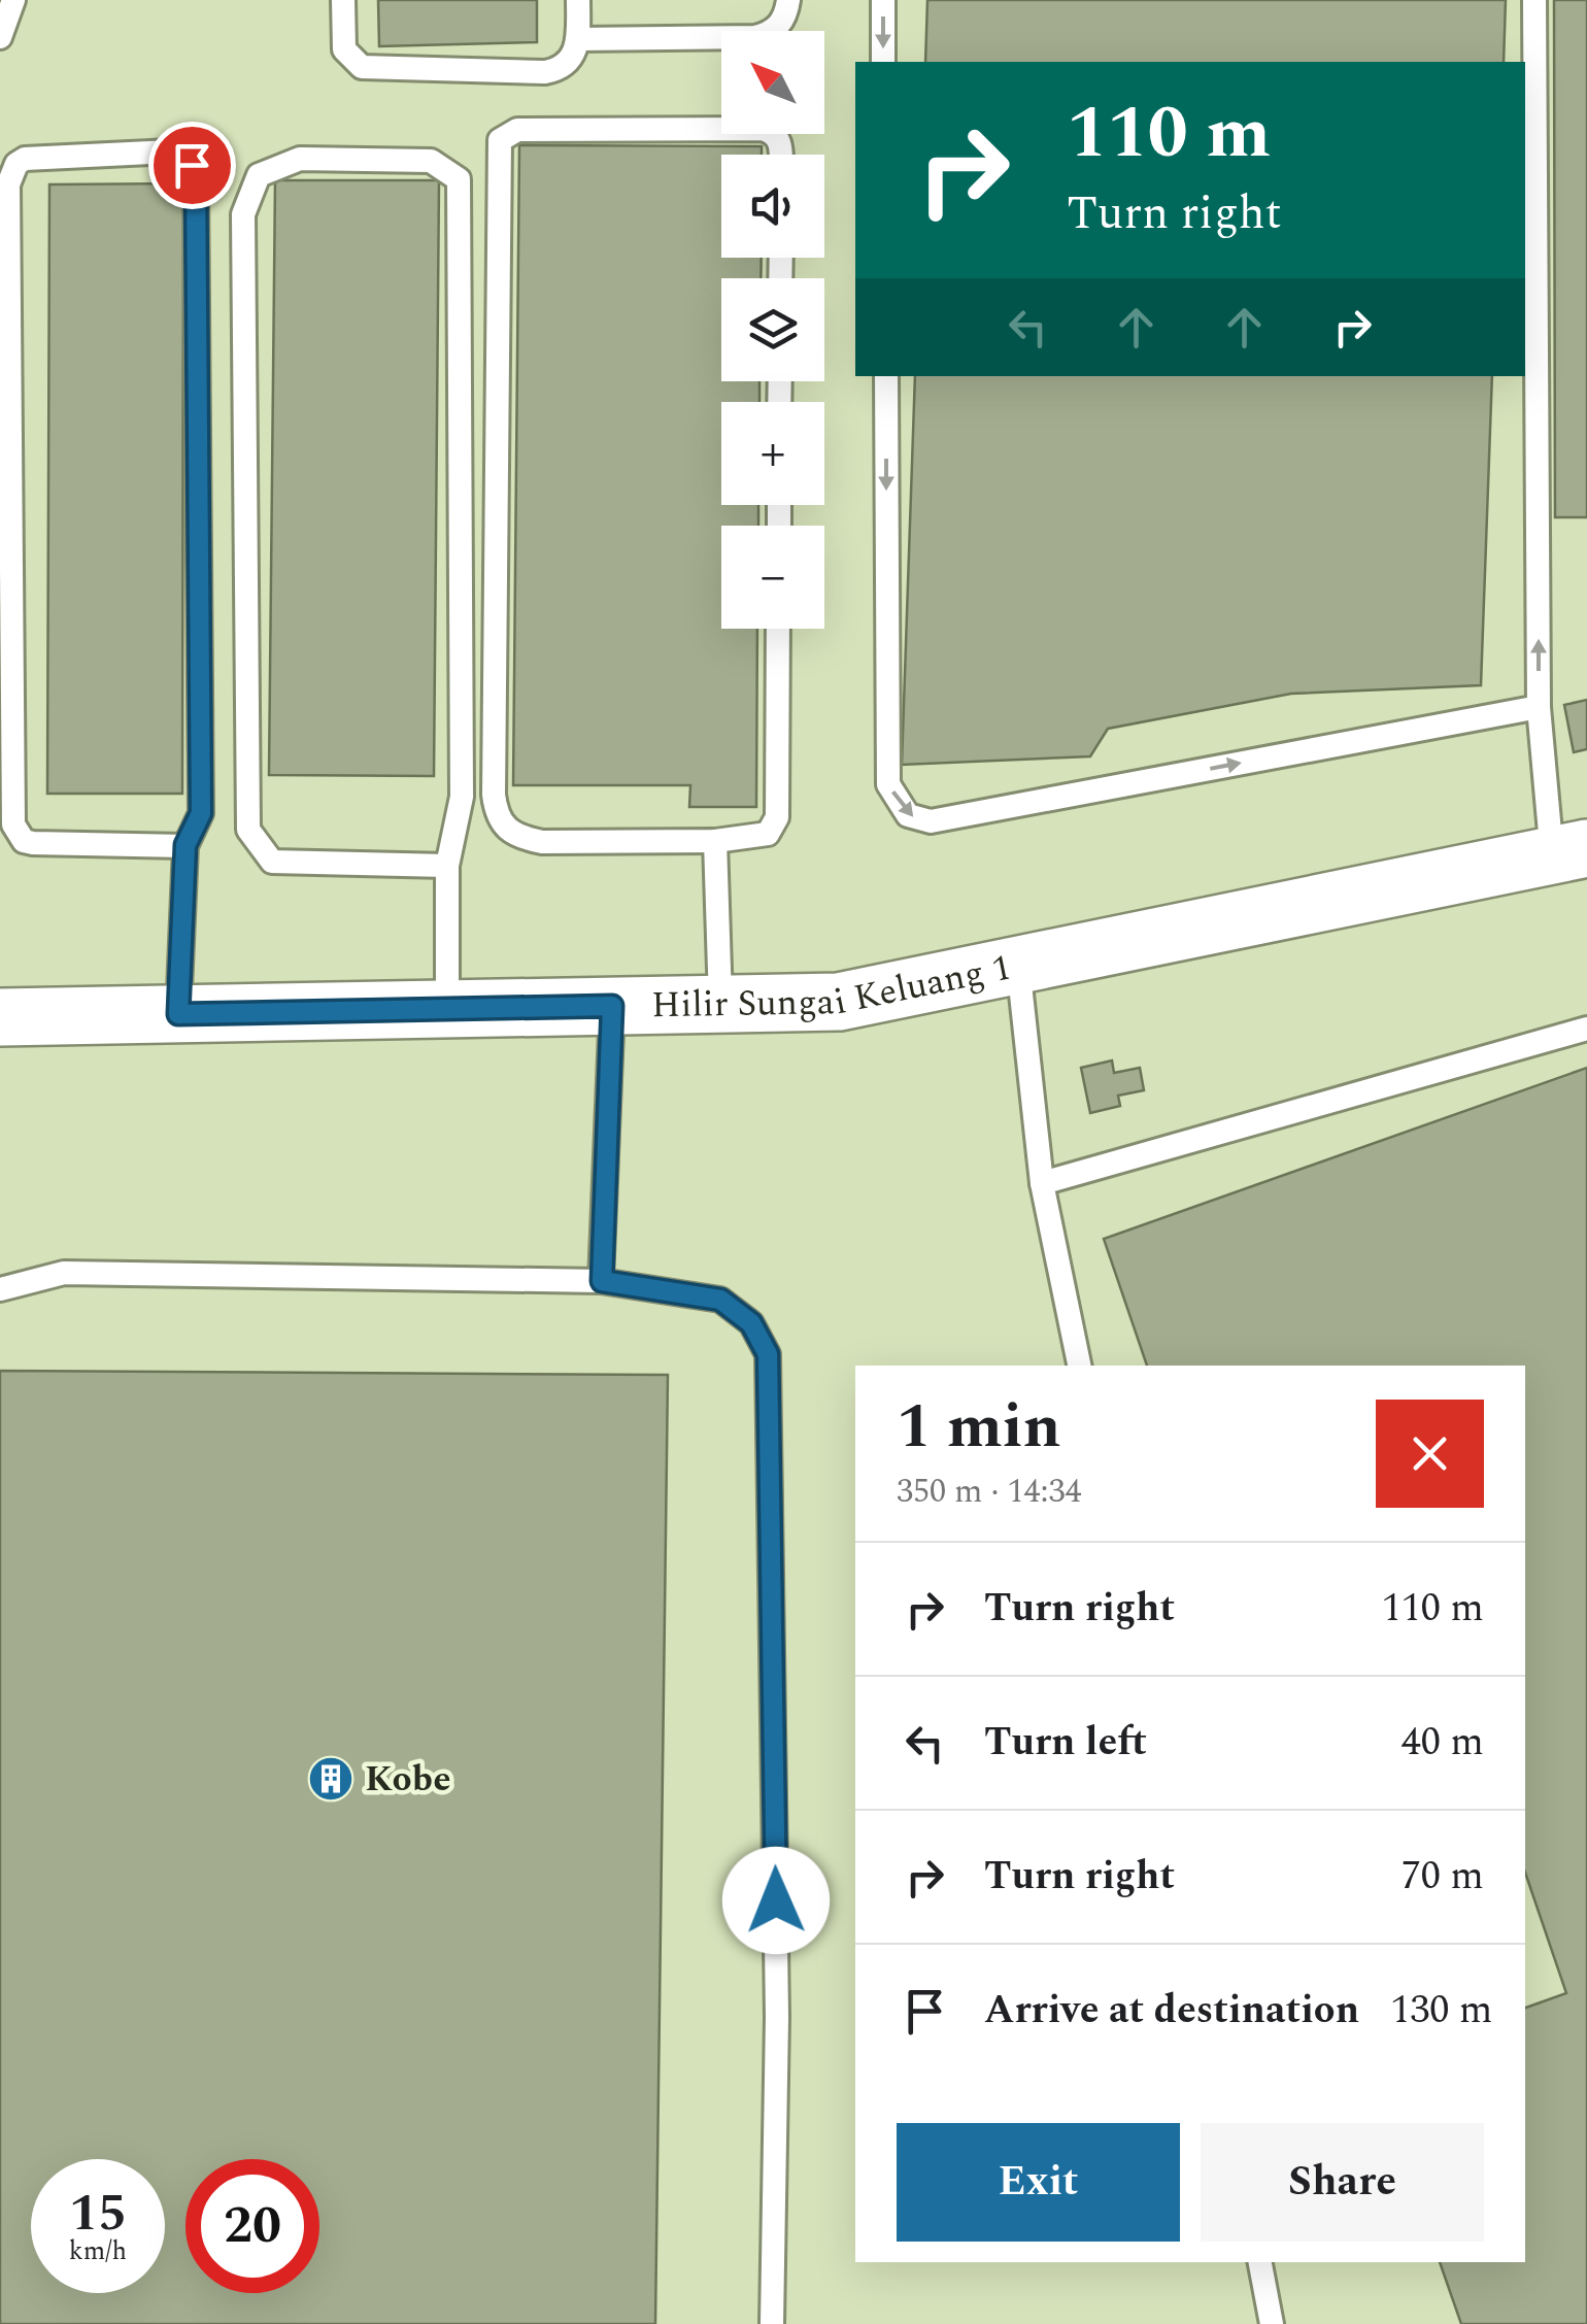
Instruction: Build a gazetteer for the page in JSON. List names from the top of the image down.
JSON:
{
  "streets": {
    "street": ["Hilir Sungai Keluang 1"]
  },
  "places": {
    "building": ["Kobe"]
  },
  "north": "top left",
  "page": {
    "map_buttons": ["+", "−"],
    "turn": ["110 m", "Turn right"],
    "heading": ["1 min", "350 m · 14:34"],
    "list": [
      {
        "name": "Turn right",
        "value": "110 m"
      },
      {
        "name": "Turn left",
        "value": "40 m"
      },
      {
        "name": "Turn right",
        "value": "70 m"
      },
      {
        "name": "Arrive at destination",
        "value": "130 m"
      }
    ],
    "buttons": ["Exit", "Share"],
    "speed": "15 km/h",
    "limit": "20"
  }
}
